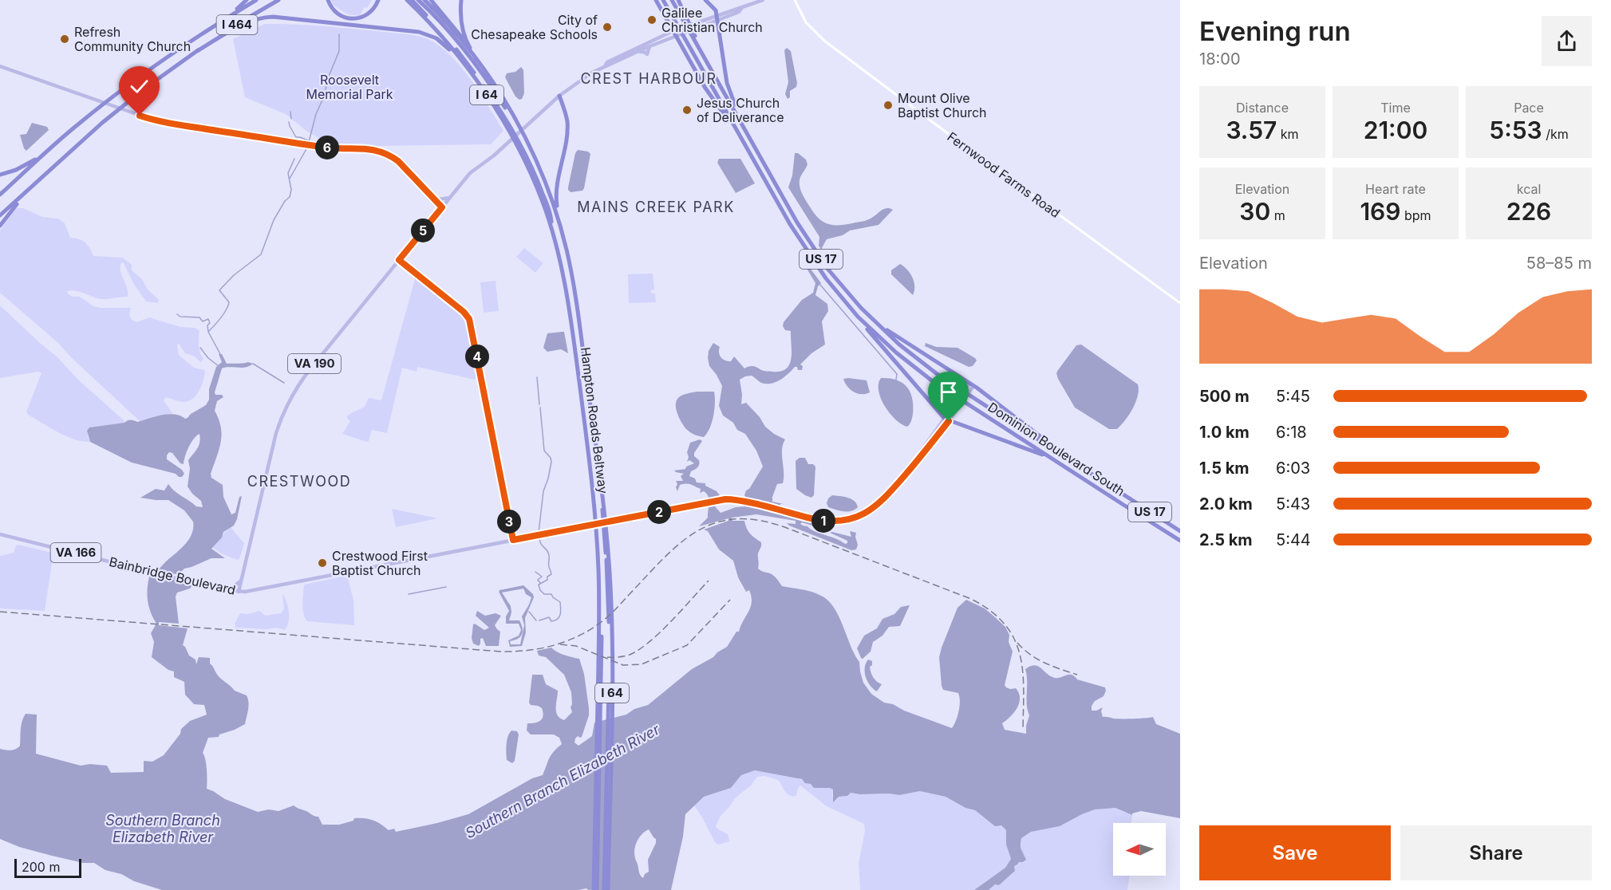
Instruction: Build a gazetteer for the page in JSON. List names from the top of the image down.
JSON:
{
  "streets": {
    "highway": [
      "I 464",
      "I 64",
      "US 17",
      "Hampton Roads Beltway",
      "Dominion Boulevard South"
    ],
    "main road": ["VA 190", "VA 166", "Bainbridge Boulevard"],
    "street": ["Fernwood Farms Road"]
  },
  "crossings": [
    ["US 17", "Dominion Boulevard South"],
    ["VA 190", "Bainbridge Boulevard"]
  ],
  "districts": ["CREST HARBOUR", "MAINS CREEK PARK", "CRESTWOOD"],
  "water": ["Southern Branch Elizabeth River"],
  "parks": ["Roosevelt Memorial Park"],
  "places": [
    "Galilee Christian Church",
    "City of Chesapeake Schools",
    "Refresh Community Church",
    "Mount Olive Baptist Church",
    "Jesus Church of Deliverance",
    "Crestwood First Baptist Church"
  ],
  "scale_bar": "200 m",
  "north": "left",
  "page": {
    "heading": ["Evening run", "18:00"],
    "stats": [
      ["Distance", "3.57 km"],
      ["Time", "21:00"],
      ["Pace", "5:53 /km"],
      ["Elevation", "30 m"],
      ["Heart rate", "169 bpm"],
      ["kcal", "226"]
    ],
    "pins": [
      "6",
      "5",
      "4",
      "2",
      "1",
      "3"
    ],
    "chart": ["Elevation", "58–85 m"],
    "list": [
      {
        "name": "500 m",
        "note": "5:45"
      },
      {
        "name": "1.0 km",
        "note": "6:18"
      },
      {
        "name": "1.5 km",
        "note": "6:03"
      },
      {
        "name": "2.0 km",
        "note": "5:43"
      },
      {
        "name": "2.5 km",
        "note": "5:44"
      }
    ],
    "buttons": ["Save", "Share"],
    "scale": "200 m"
  }
}
